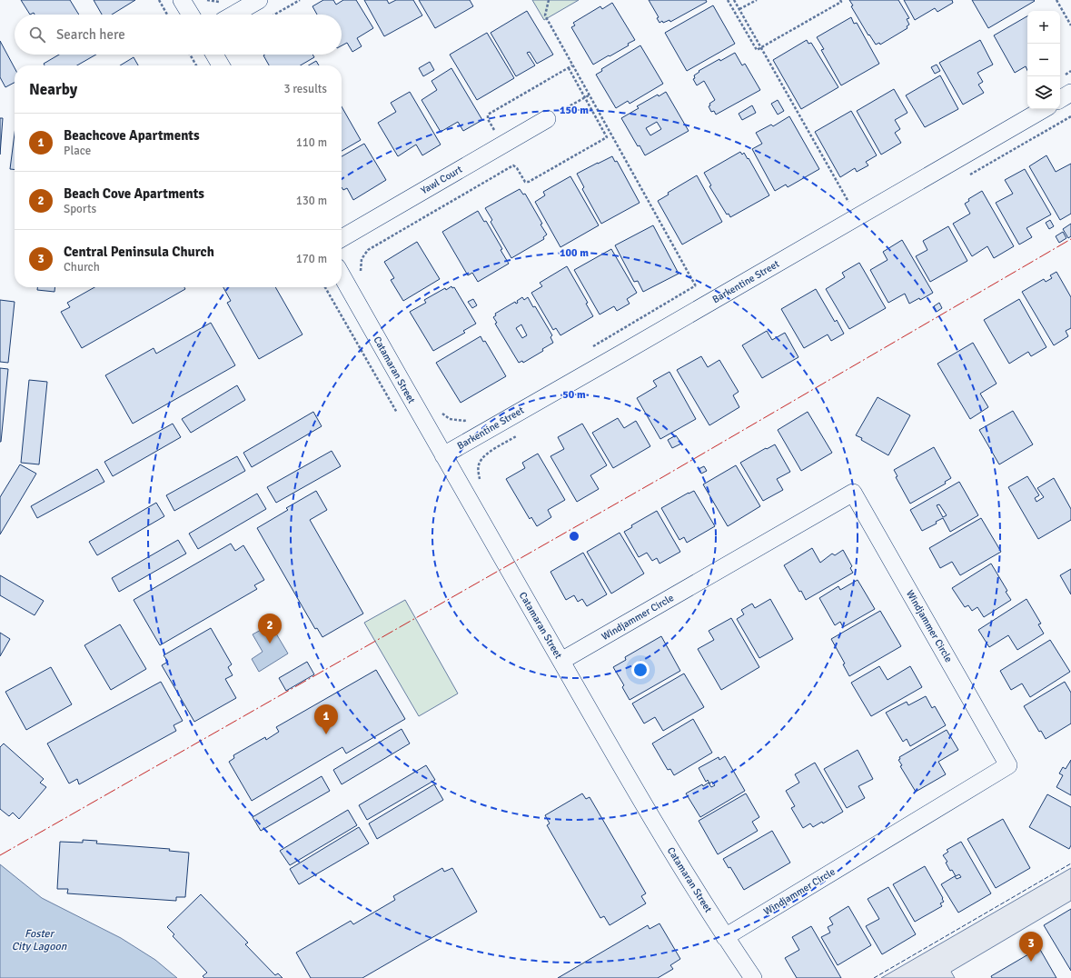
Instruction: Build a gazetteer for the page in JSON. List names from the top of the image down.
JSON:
{
  "streets": {
    "street": [
      "Yawl Court",
      "Barkentine Street",
      "Catamaran Street",
      "Windjammer Circle"
    ]
  },
  "crossings": [
    ["Barkentine Street", "Catamaran Street"],
    ["Catamaran Street", "Windjammer Circle"]
  ],
  "water": ["Foster City Lagoon"],
  "page": {
    "map_buttons": ["+", "−"],
    "search": "Search here",
    "heading": ["Nearby", "3 results"],
    "list": [
      {
        "mark": "1",
        "name": "Beachcove Apartments",
        "note": "Place",
        "value": "110 m"
      },
      {
        "mark": "2",
        "name": "Beach Cove Apartments",
        "note": "Sports",
        "value": "130 m"
      },
      {
        "mark": "3",
        "name": "Central Peninsula Church",
        "note": "Church",
        "value": "170 m"
      }
    ],
    "pins": ["2", "1", "3"]
  },
  "rings": ["150 m", "100 m", "50 m"]
}
